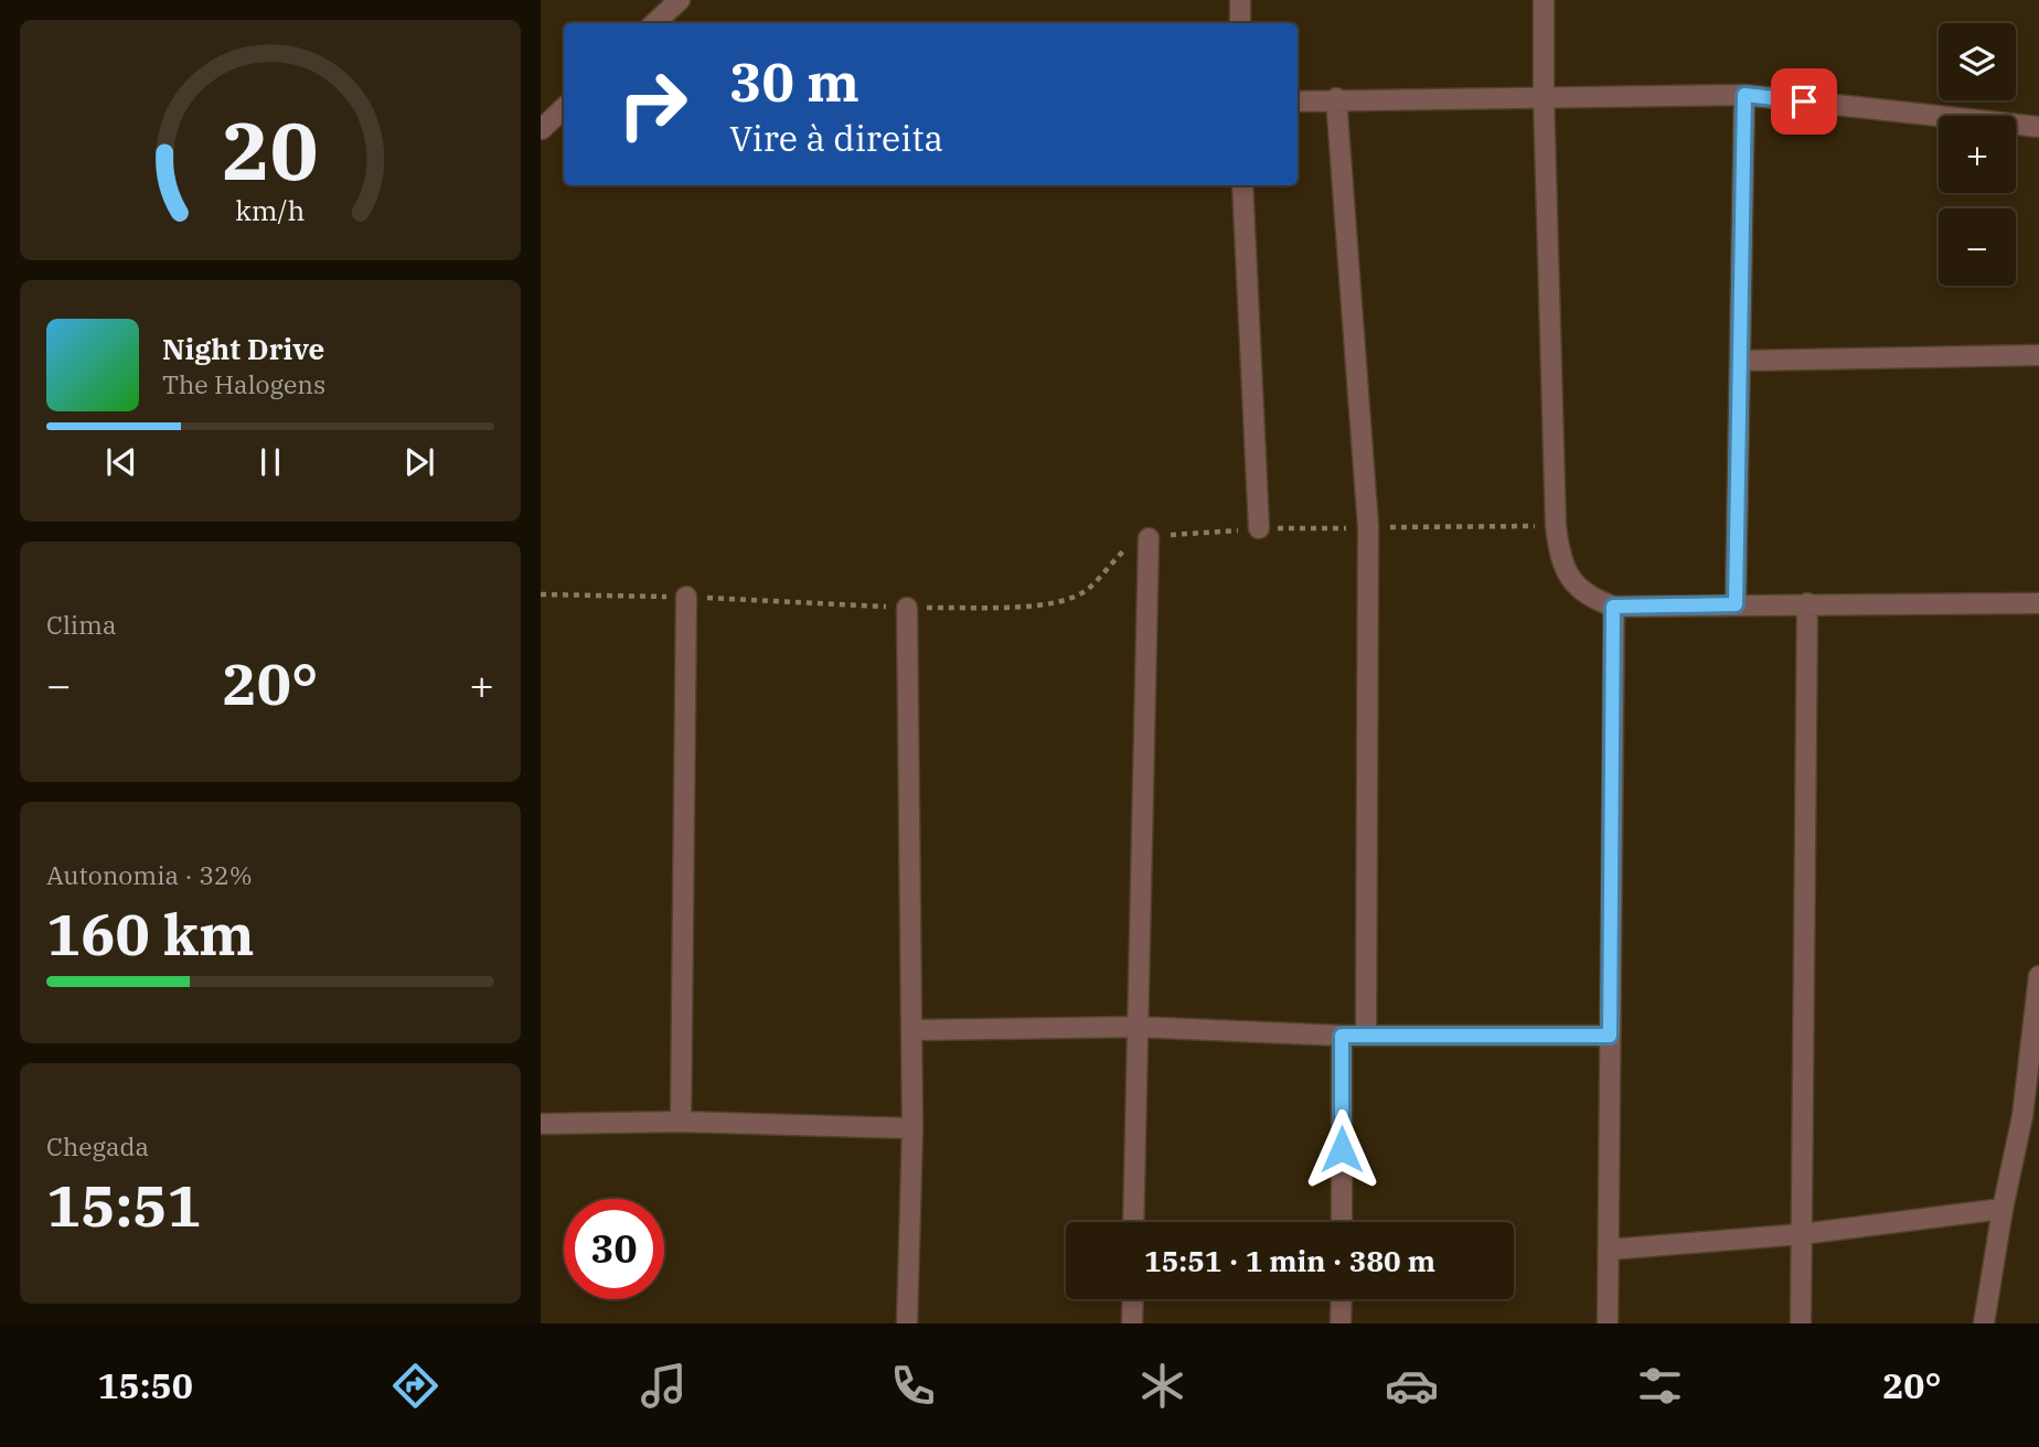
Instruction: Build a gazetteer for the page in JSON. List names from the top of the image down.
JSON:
{
  "page": {
    "map_buttons": ["+", "−"],
    "turn": ["30 m", "Vire à direita"],
    "song": ["Night Drive", "The Halogens"],
    "tile": [
      "Clima",
      ["Autonomia · 32%", "160 km"],
      ["Chegada", "15:51"]
    ],
    "heat": ["−", "20°", "+"],
    "limit": "30",
    "trip": "15:51 · 1 min · 380 m",
    "tabs": ["15:50", "20°"],
    "gauge": ["20", "km/h"]
  }
}
